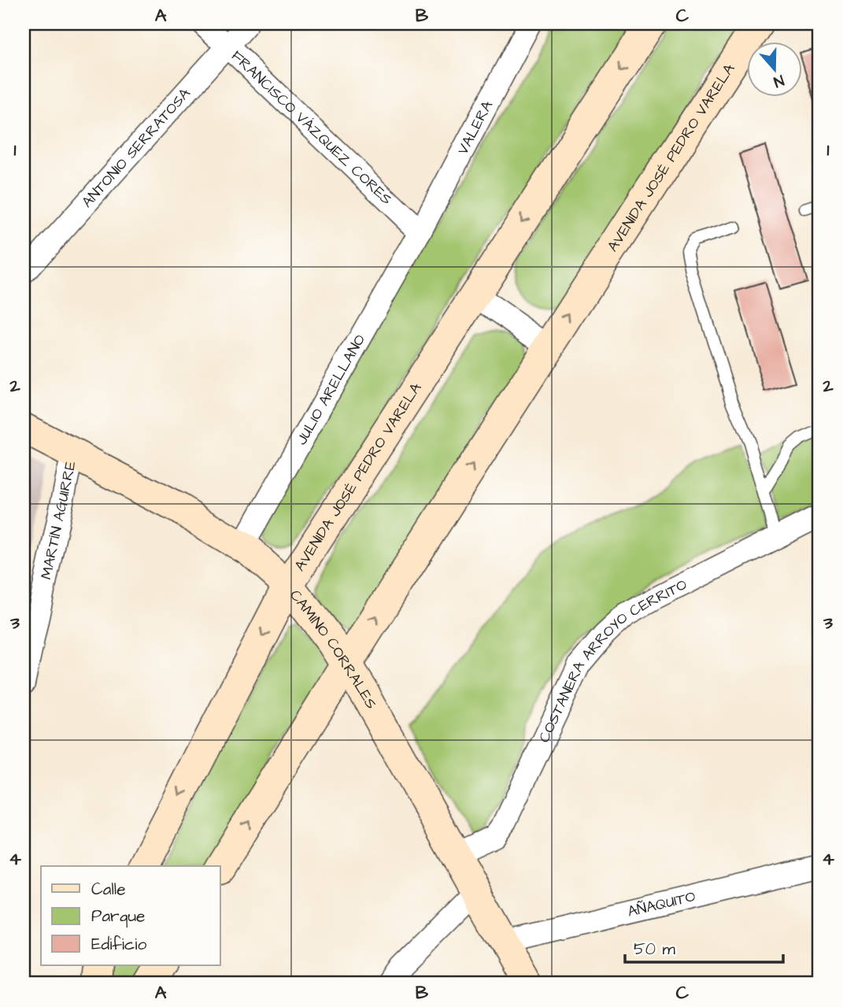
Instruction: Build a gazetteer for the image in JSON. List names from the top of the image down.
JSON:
{
  "streets": {
    "street": [
      "FRANCISCO VÁZQUEZ CORES",
      "VALERA",
      "ANTONIO SERRATOSA",
      "AVENIDA JOSÉ PEDRO VARELA",
      "JULIO ARELLANO",
      "MARTÍN AGUIRRE",
      "CAMINO CORRALES",
      "COSTANERA ARROYO CERRITO",
      "AÑAQUITO"
    ]
  },
  "crossings": [
    ["FRANCISCO VÁZQUEZ CORES", "VALERA"],
    ["FRANCISCO VÁZQUEZ CORES", "ANTONIO SERRATOSA"],
    ["FRANCISCO VÁZQUEZ CORES", "JULIO ARELLANO"],
    ["VALERA", "JULIO ARELLANO"],
    ["AVENIDA JOSÉ PEDRO VARELA", "CAMINO CORRALES"],
    ["JULIO ARELLANO", "CAMINO CORRALES"],
    ["MARTÍN AGUIRRE", "CAMINO CORRALES"],
    ["CAMINO CORRALES", "COSTANERA ARROYO CERRITO"],
    ["CAMINO CORRALES", "AÑAQUITO"]
  ],
  "legend": ["Calle", "Parque", "Edificio"],
  "scale_bar": "50 m",
  "north": "bottom",
  "grid": {
    "columns": ["A", "B", "C"],
    "rows": [
      "1",
      "2",
      "3",
      "4"
    ]
  }
}
